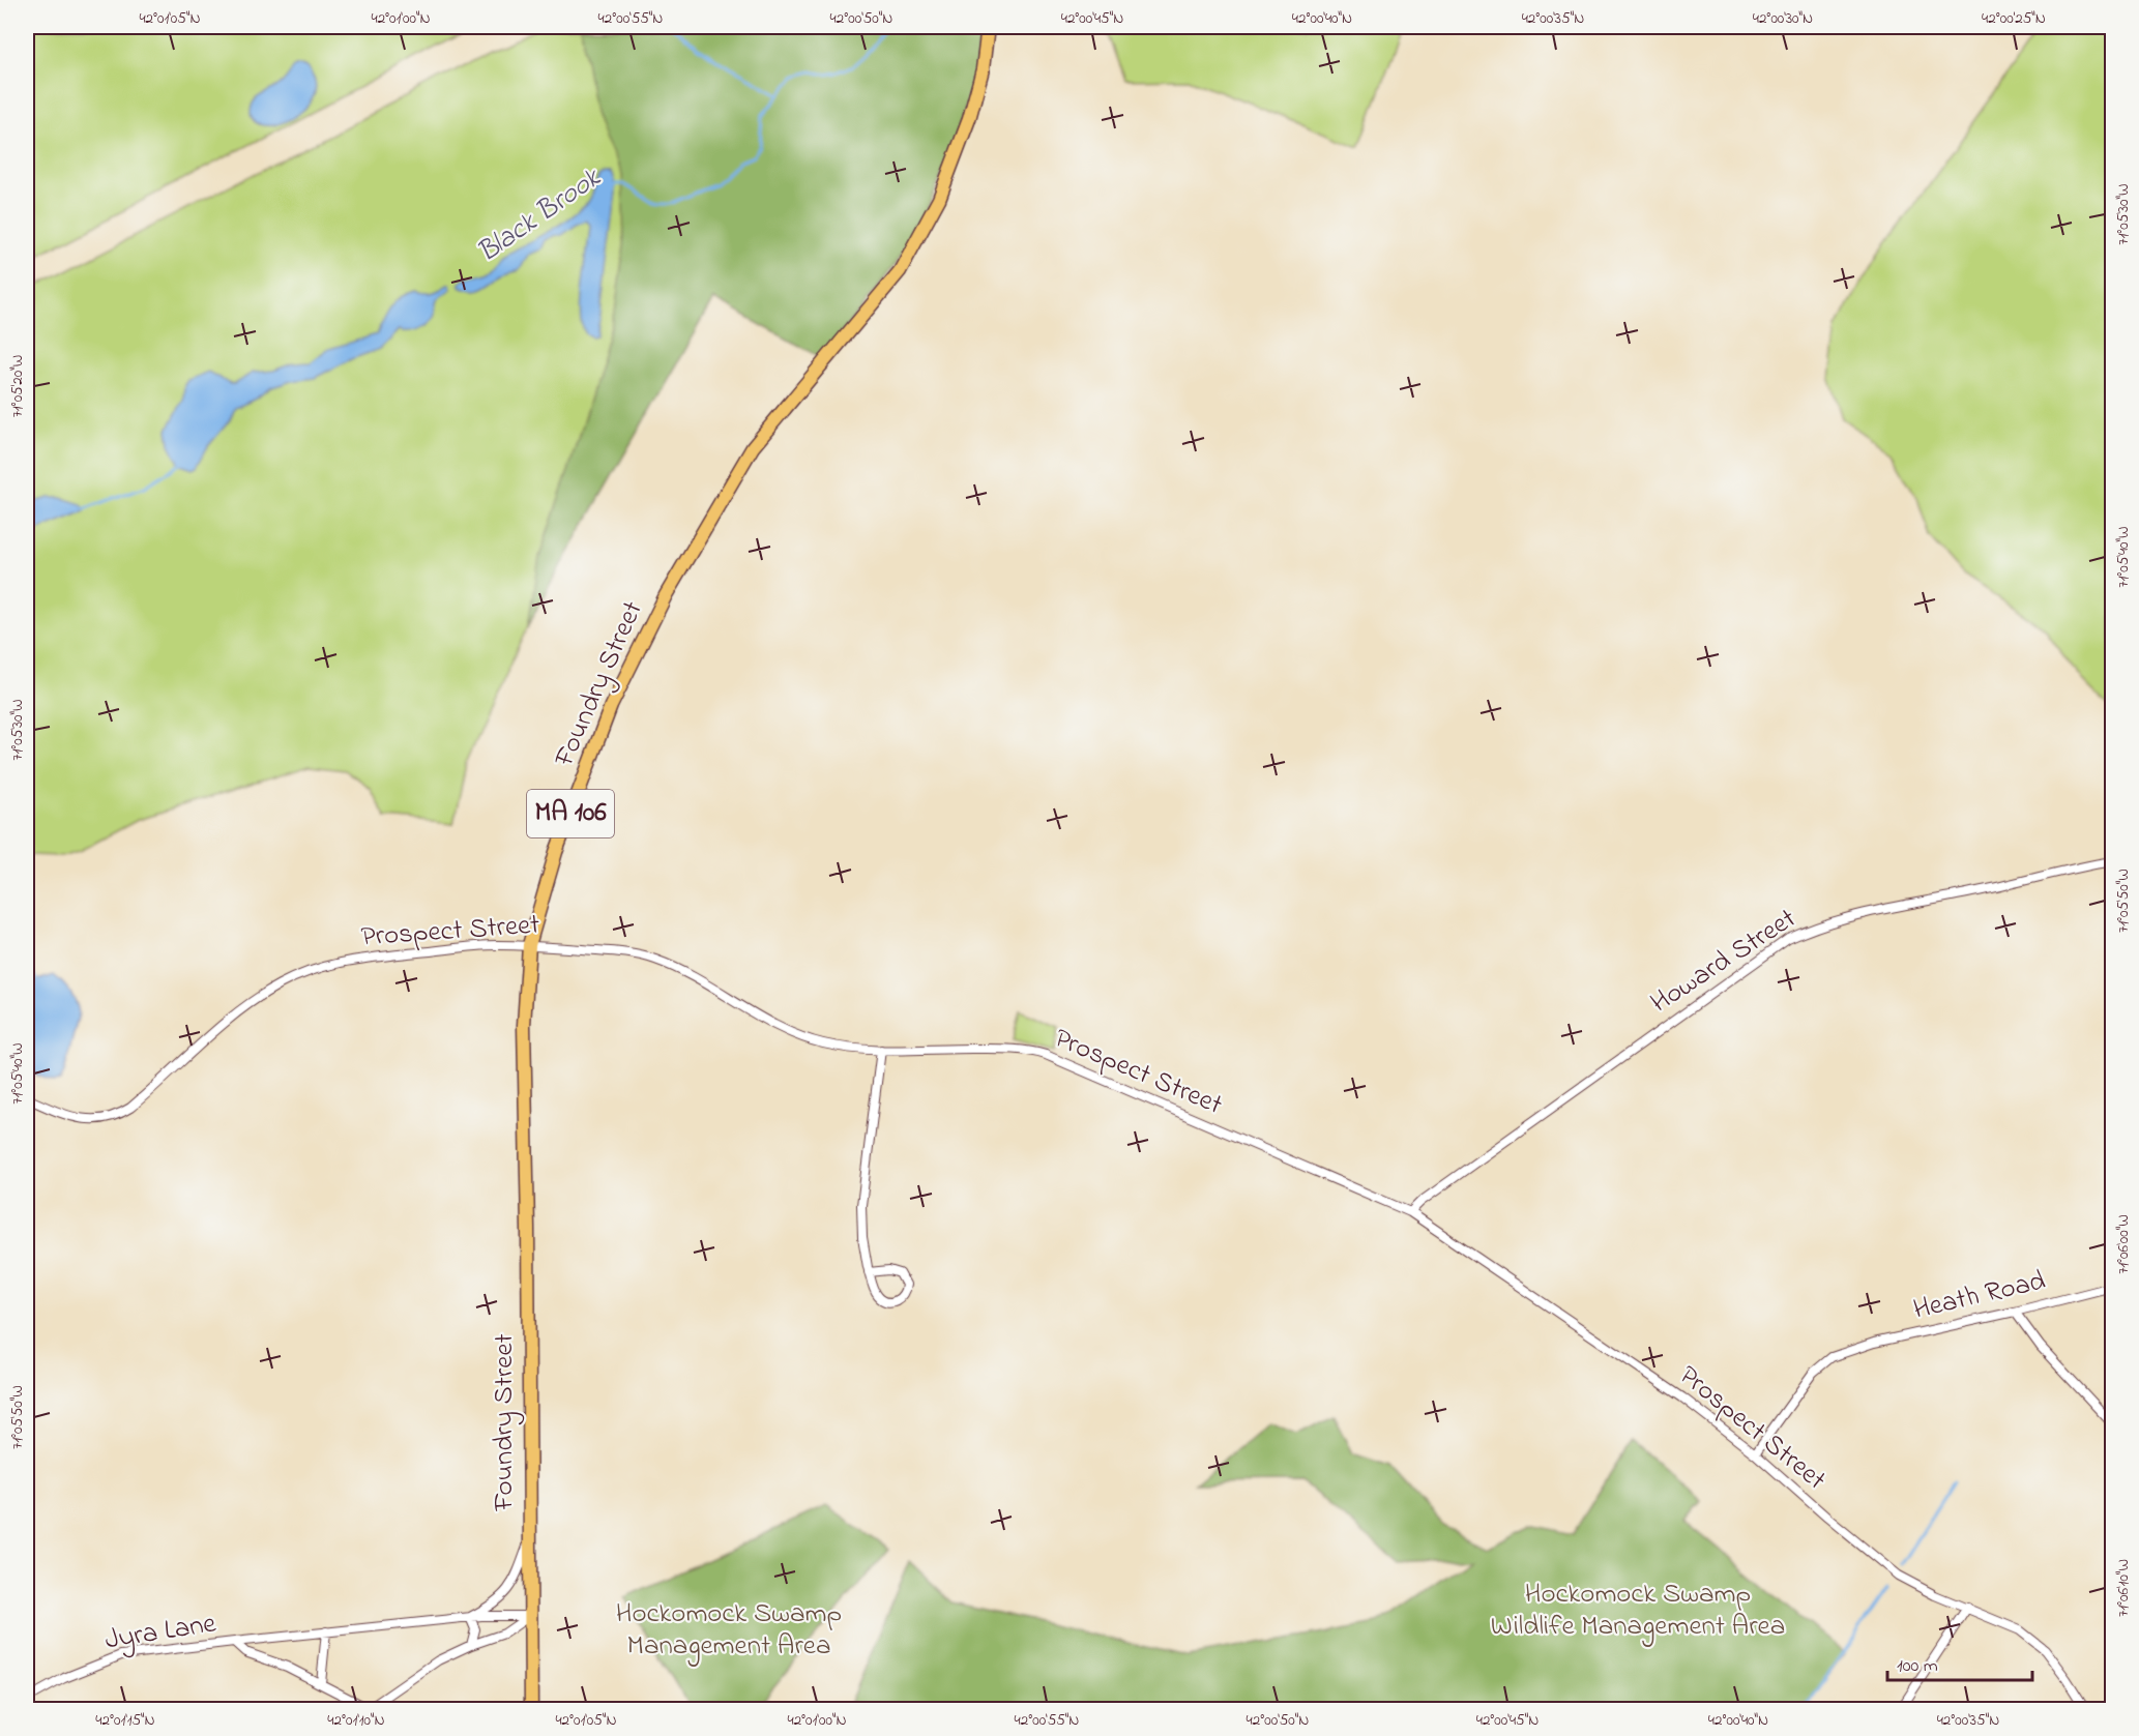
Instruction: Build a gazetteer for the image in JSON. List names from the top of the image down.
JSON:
{
  "streets": {
    "main road": ["Foundry Street", "MA 106"],
    "street": [
      "Prospect Street",
      "Howard Street",
      "Heath Road",
      "Jyra Lane"
    ]
  },
  "crossings": [
    ["Foundry Street", "Prospect Street"],
    ["Foundry Street", "Jyra Lane"],
    ["Prospect Street", "Howard Street"],
    ["Prospect Street", "Heath Road"]
  ],
  "water": ["Black Brook"],
  "parks": ["Hockomock Swamp Wildlife Management Area", "Hockomock Swamp Management Area"],
  "scale_bar": "100 m",
  "coordinates": [
    "42°01'05\"N",
    "42°01'00\"N",
    "42°00'55\"N",
    "42°00'50\"N",
    "42°00'45\"N",
    "42°00'40\"N",
    "42°00'35\"N",
    "42°00'30\"N",
    "42°00'25\"N",
    "71°05'30\"W",
    "71°05'20\"W",
    "71°05'40\"W",
    "71°05'50\"W",
    "71°06'00\"W",
    "71°06'10\"W",
    "42°01'15\"N",
    "42°01'10\"N"
  ]
}
